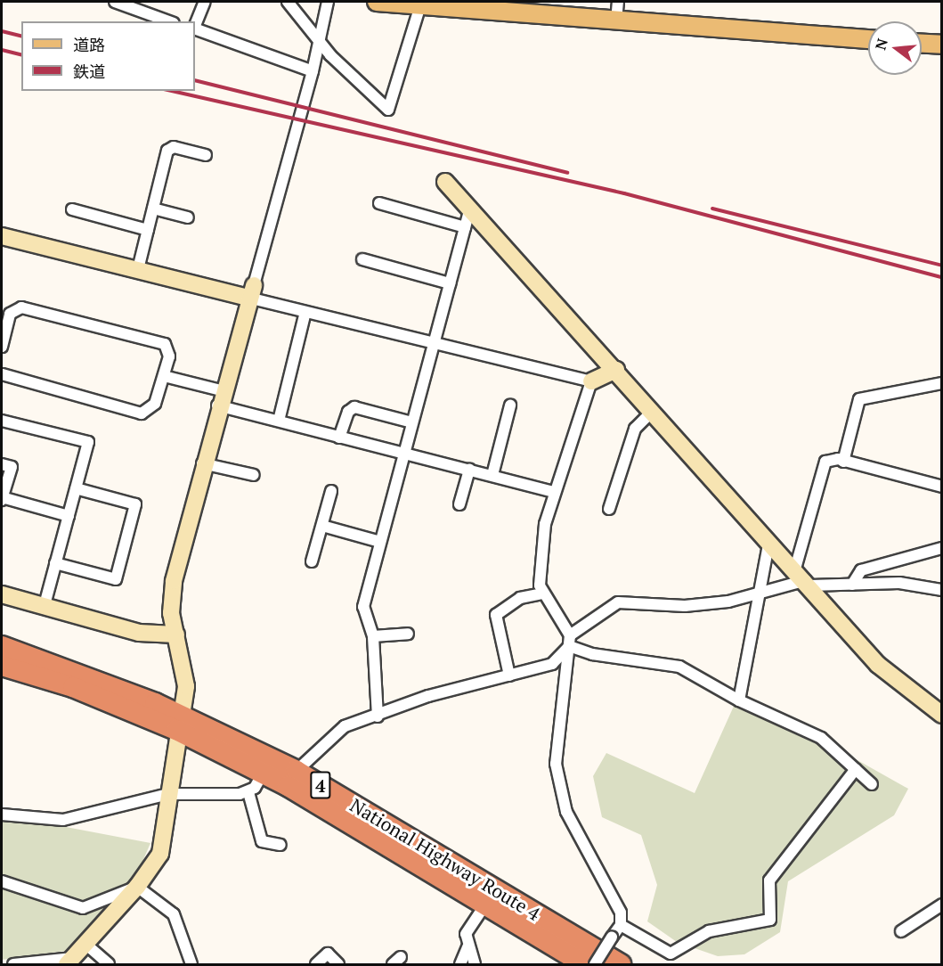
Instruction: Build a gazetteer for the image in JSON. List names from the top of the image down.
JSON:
{
  "streets": {
    "highway": ["4", "National Highway Route 4"]
  },
  "legend": ["道路", "鉄道"],
  "north": "left"
}
